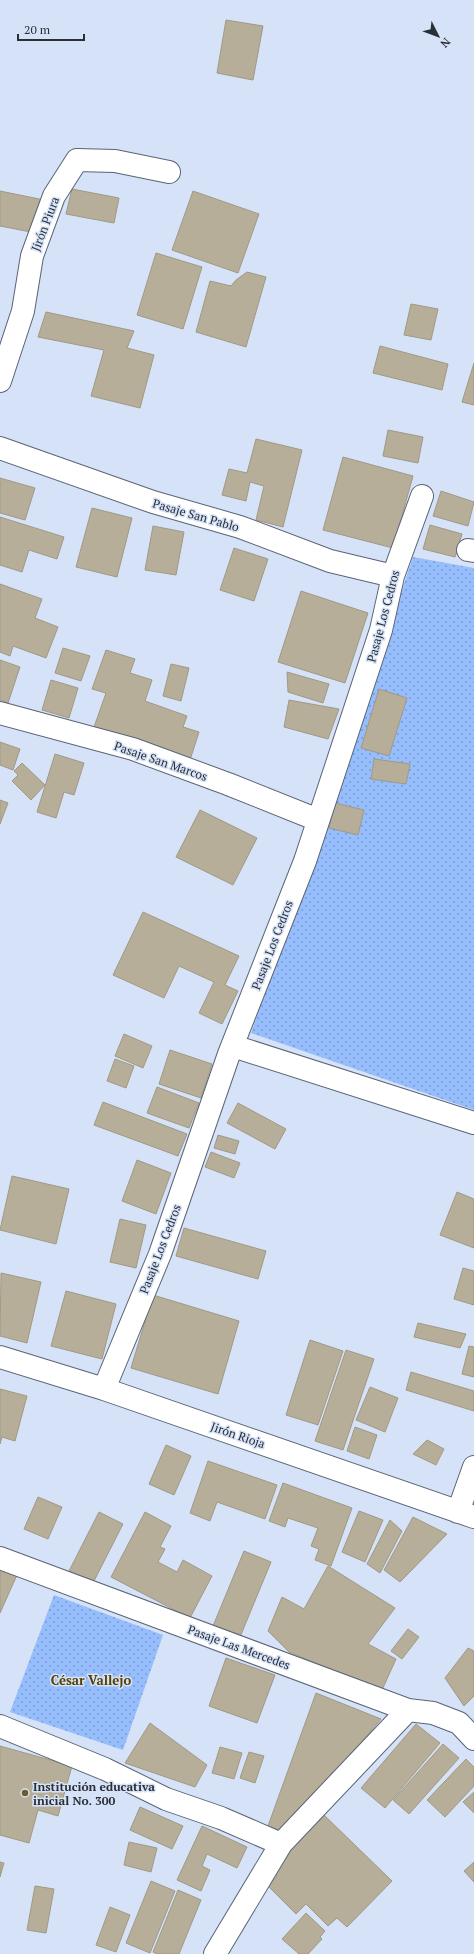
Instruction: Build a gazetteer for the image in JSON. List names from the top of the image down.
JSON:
{
  "streets": {
    "street": [
      "Jirón Piura",
      "Pasaje San Pablo",
      "Pasaje Los Cedros",
      "Pasaje San Marcos",
      "Jirón Rioja",
      "Pasaje Las Mercedes"
    ]
  },
  "crossings": [
    ["Pasaje San Pablo", "Pasaje Los Cedros"],
    ["Pasaje Los Cedros", "Pasaje San Marcos"],
    ["Pasaje Los Cedros", "Jirón Rioja"]
  ],
  "districts": ["César Vallejo"],
  "places": ["Institución educativa inicial No. 300"],
  "scale_bar": "20 m",
  "north": "bottom right"
}
